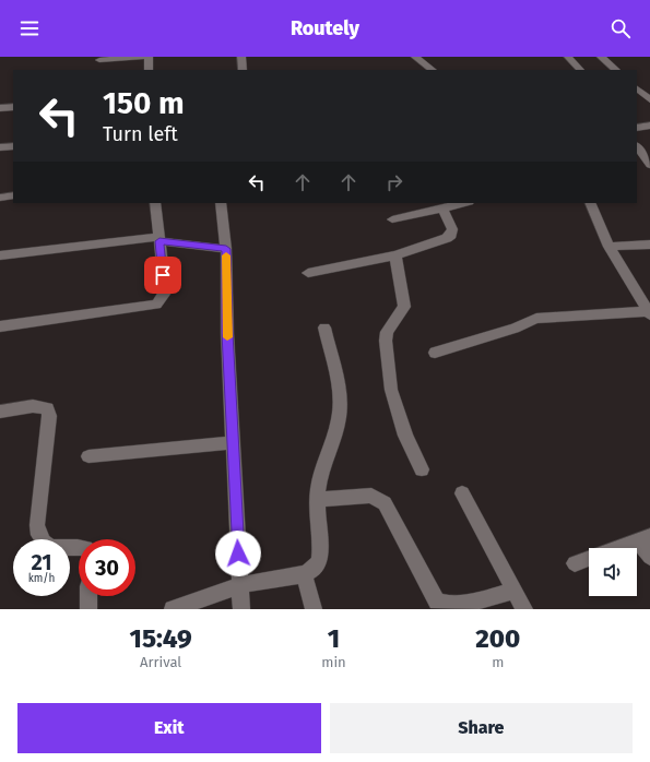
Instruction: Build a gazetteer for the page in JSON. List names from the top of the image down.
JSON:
{
  "page": {
    "header": "Routely",
    "turn": ["150 m", "Turn left"],
    "speed": "21 km/h",
    "limit": "30",
    "eta": [
      "15:49",
      "Arrival",
      "1",
      "min",
      "200",
      "m"
    ],
    "buttons": ["Exit", "Share"]
  }
}
